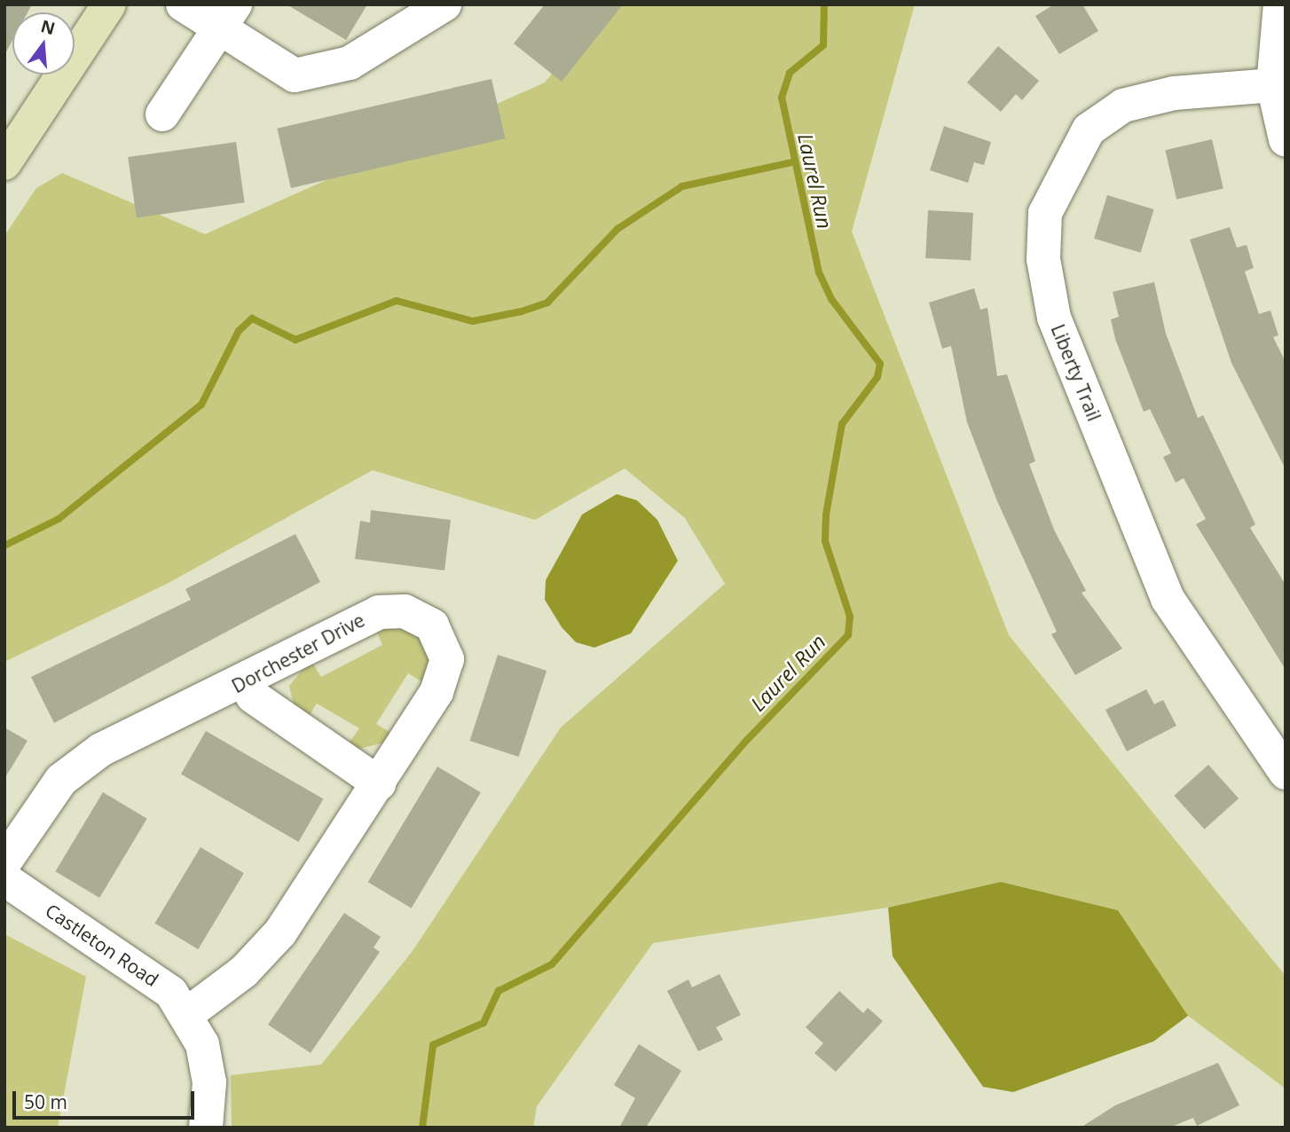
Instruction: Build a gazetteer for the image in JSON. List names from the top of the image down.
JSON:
{
  "streets": {
    "street": ["Liberty Trail", "Dorchester Drive", "Castleton Road"]
  },
  "crossings": [
    ["Dorchester Drive", "Castleton Road"]
  ],
  "water": ["Laurel Run"],
  "scale_bar": "50 m",
  "north": "top"
}
